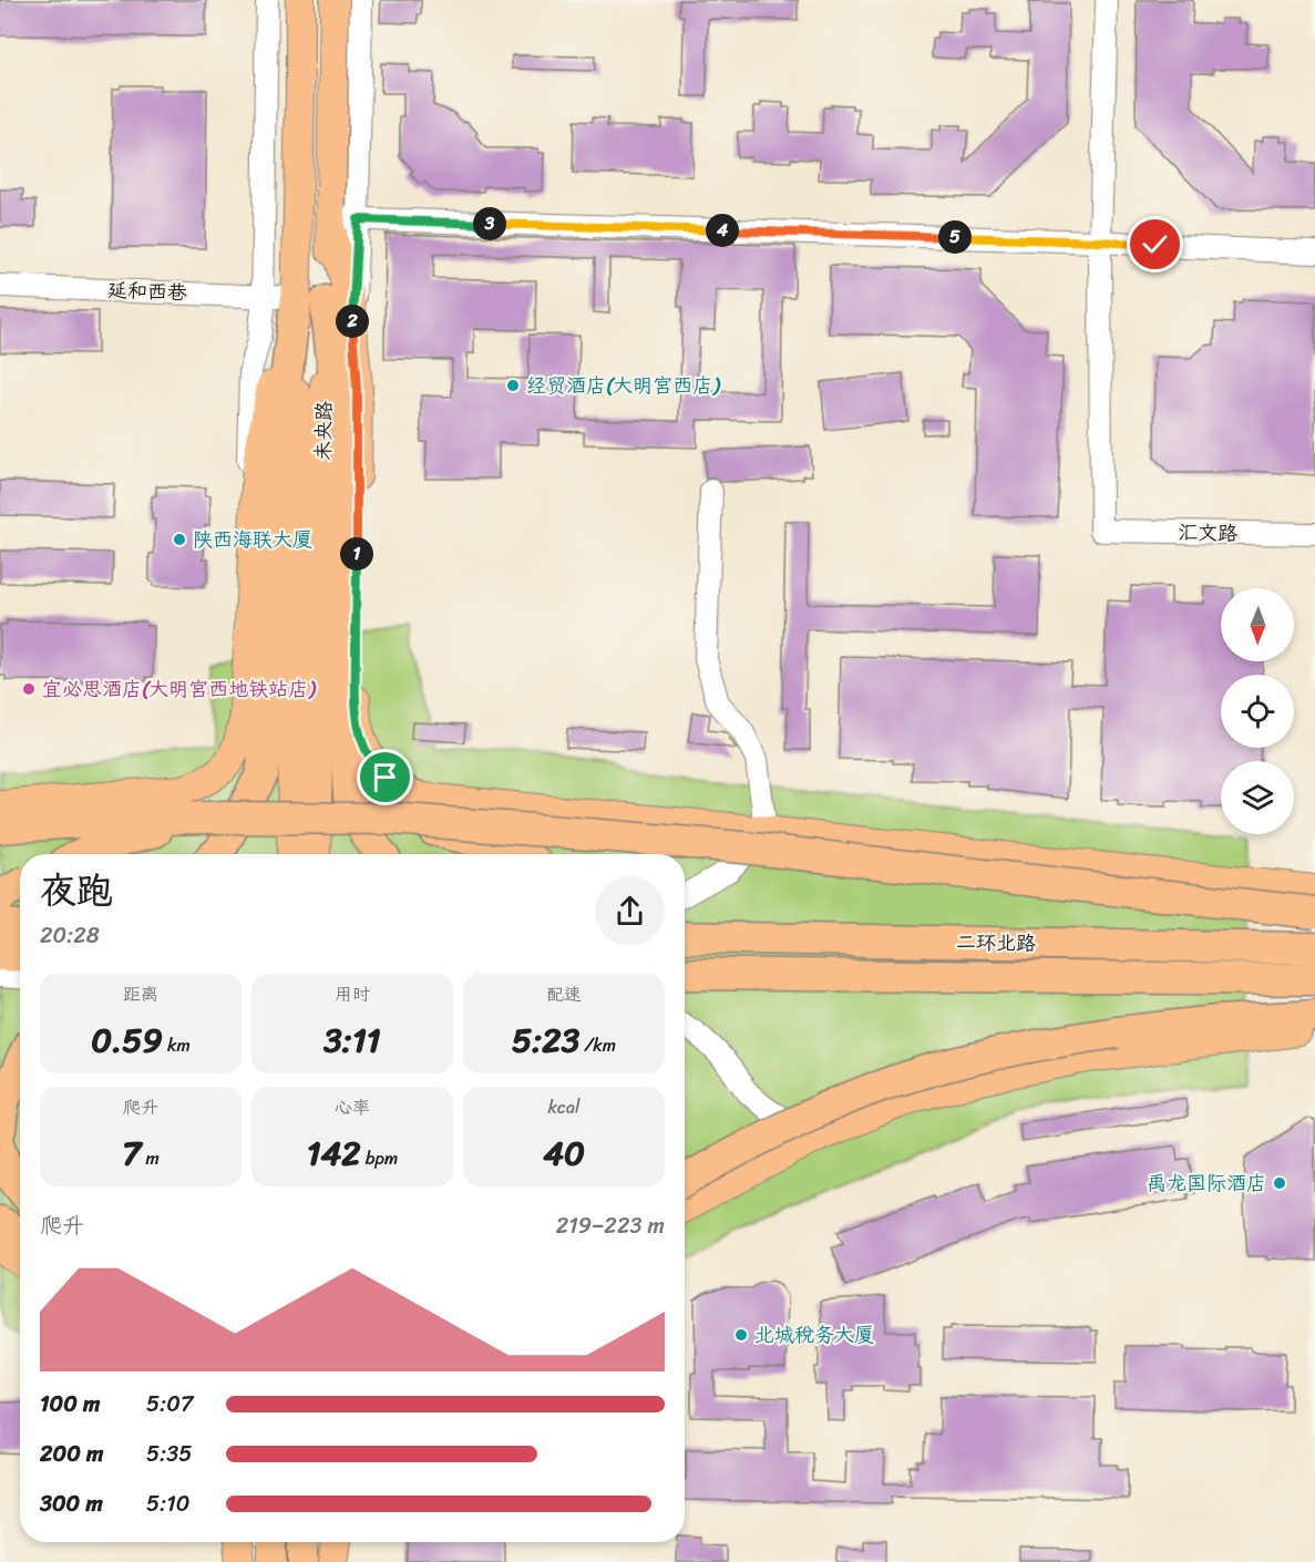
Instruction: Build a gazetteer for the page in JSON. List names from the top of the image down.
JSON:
{
  "streets": {
    "highway": ["二环北路"],
    "main road": ["未央路"],
    "street": ["延和西巷", "汇文路"]
  },
  "crossings": [
    ["延和西巷", "未央路"]
  ],
  "places": [
    "经贸酒店(大明宫西店)",
    "陕西海联大厦",
    "宜必思酒店(大明宫西地铁站店)",
    "禹龙国际酒店",
    "北城税务大厦"
  ],
  "north": "bottom",
  "page": {
    "pins": [
      "3",
      "4",
      "5",
      "2",
      "1"
    ],
    "heading": ["夜跑", "20:28"],
    "stats": [
      ["距离", "0.59 km"],
      ["用时", "3:11"],
      ["配速", "5:23 /km"],
      ["爬升", "7 m"],
      ["心率", "142 bpm"],
      ["kcal", "40"]
    ],
    "chart": ["爬升", "219–223 m"],
    "list": [
      {
        "name": "100 m",
        "note": "5:07"
      },
      {
        "name": "200 m",
        "note": "5:35"
      },
      {
        "name": "300 m",
        "note": "5:10"
      }
    ]
  }
}
